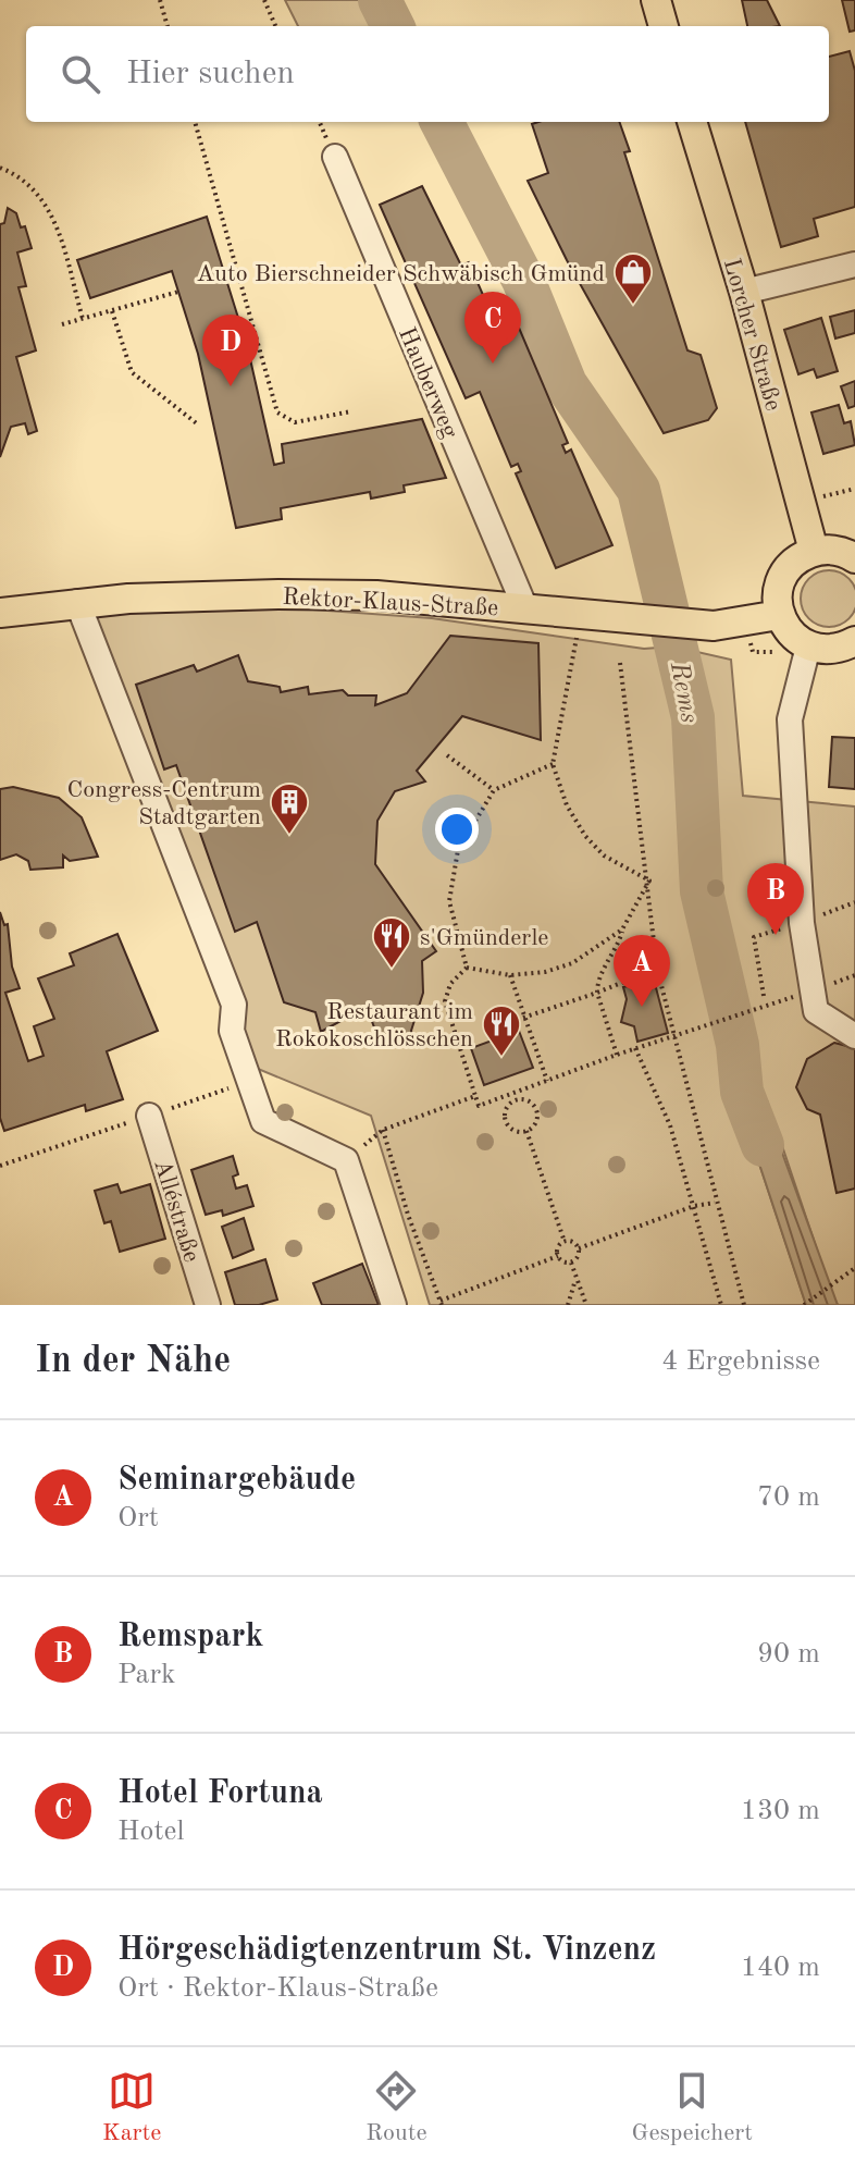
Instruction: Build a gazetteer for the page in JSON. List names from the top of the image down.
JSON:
{
  "streets": {
    "main road": ["Lorcher Straße", "Rektor-Klaus-Straße"],
    "street": ["Hauberweg", "Alléstraße"]
  },
  "crossings": [
    ["Hauberweg", "Rektor-Klaus-Straße"]
  ],
  "water": ["Rems"],
  "places": {
    "shop": ["Auto Bierschneider Schwäbisch Gmünd"],
    "building": ["Congress-Centrum Stadtgarten"],
    "restaurant": ["s'Gmünderle", "Restaurant im Rokokoschlösschen"]
  },
  "page": {
    "search": "Hier suchen",
    "pins": [
      "C",
      "D",
      "B",
      "A"
    ],
    "heading": ["In der Nähe", "4 Ergebnisse"],
    "list": [
      {
        "mark": "A",
        "name": "Seminargebäude",
        "note": "Ort",
        "value": "70 m"
      },
      {
        "mark": "B",
        "name": "Remspark",
        "note": "Park",
        "value": "90 m"
      },
      {
        "mark": "C",
        "name": "Hotel Fortuna",
        "note": "Hotel",
        "value": "130 m"
      },
      {
        "mark": "D",
        "name": "Hörgeschädigtenzentrum St. Vinzenz",
        "note": "Ort · Rektor-Klaus-Straße",
        "value": "140 m"
      }
    ],
    "nav": ["Karte", "Route", "Gespeichert"]
  }
}
